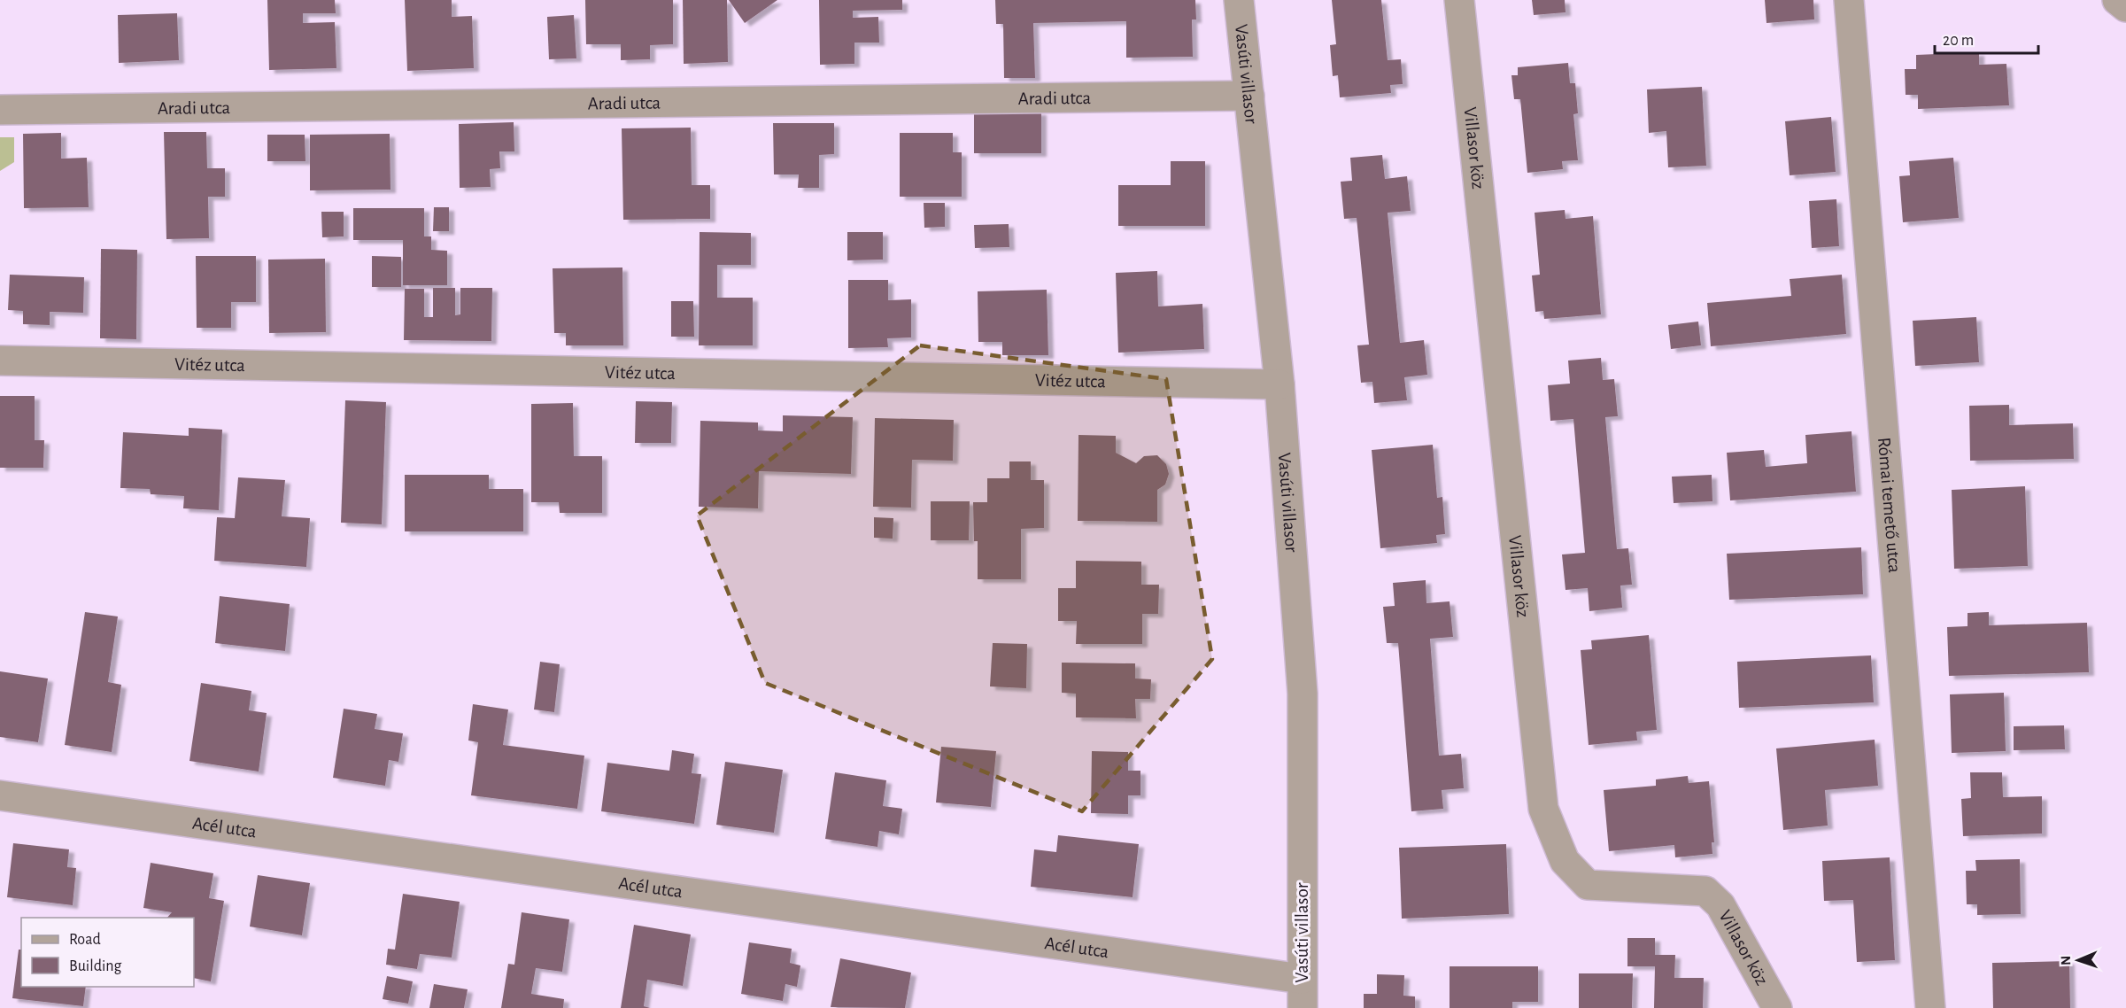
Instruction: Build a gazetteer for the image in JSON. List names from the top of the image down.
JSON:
{
  "streets": {
    "street": [
      "Vasúti villasor",
      "Aradi utca",
      "Villasor köz",
      "Vitéz utca",
      "Római temető utca",
      "Acél utca"
    ]
  },
  "crossings": [
    ["Vasúti villasor", "Aradi utca"],
    ["Vasúti villasor", "Vitéz utca"],
    ["Vasúti villasor", "Acél utca"]
  ],
  "legend": ["Road", "Building"],
  "scale_bar": "20 m",
  "north": "left"
}
